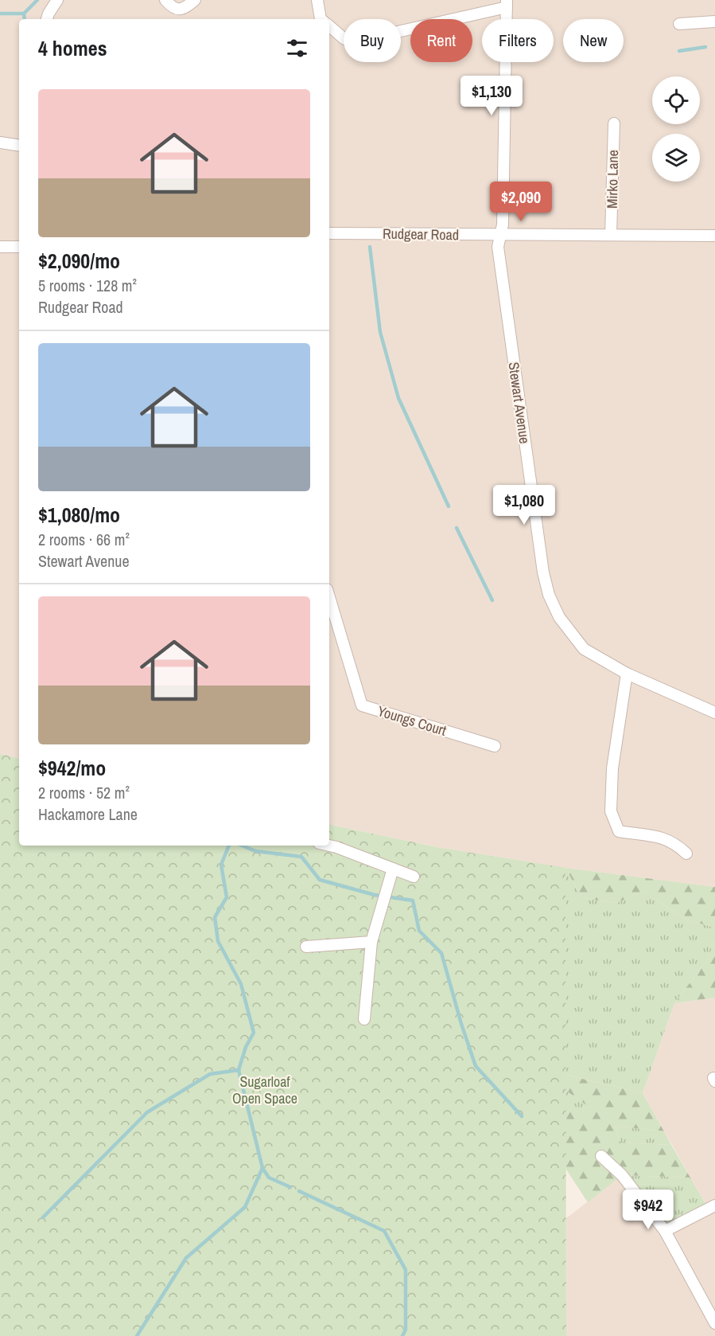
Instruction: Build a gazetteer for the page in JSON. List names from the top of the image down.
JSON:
{
  "streets": {
    "street": [
      "Mirko Lane",
      "Rudgear Road",
      "Stewart Avenue",
      "Youngs Court"
    ]
  },
  "crossings": [
    ["Mirko Lane", "Rudgear Road"],
    ["Rudgear Road", "Stewart Avenue"]
  ],
  "parks": ["Sugarloaf Open Space"],
  "page": {
    "chip": [
      "Buy",
      "Rent",
      "Filters",
      "New"
    ],
    "heading": "4 homes",
    "price": [
      "$1,130",
      "$2,090",
      "$1,080",
      "$942"
    ],
    "list": [
      {
        "name": "$2,090/mo",
        "note": "5 rooms · 128 m² · Rudgear Road"
      },
      {
        "name": "$1,080/mo",
        "note": "2 rooms · 66 m² · Stewart Avenue"
      },
      {
        "name": "$942/mo",
        "note": "2 rooms · 52 m² · Hackamore Lane"
      }
    ]
  }
}
